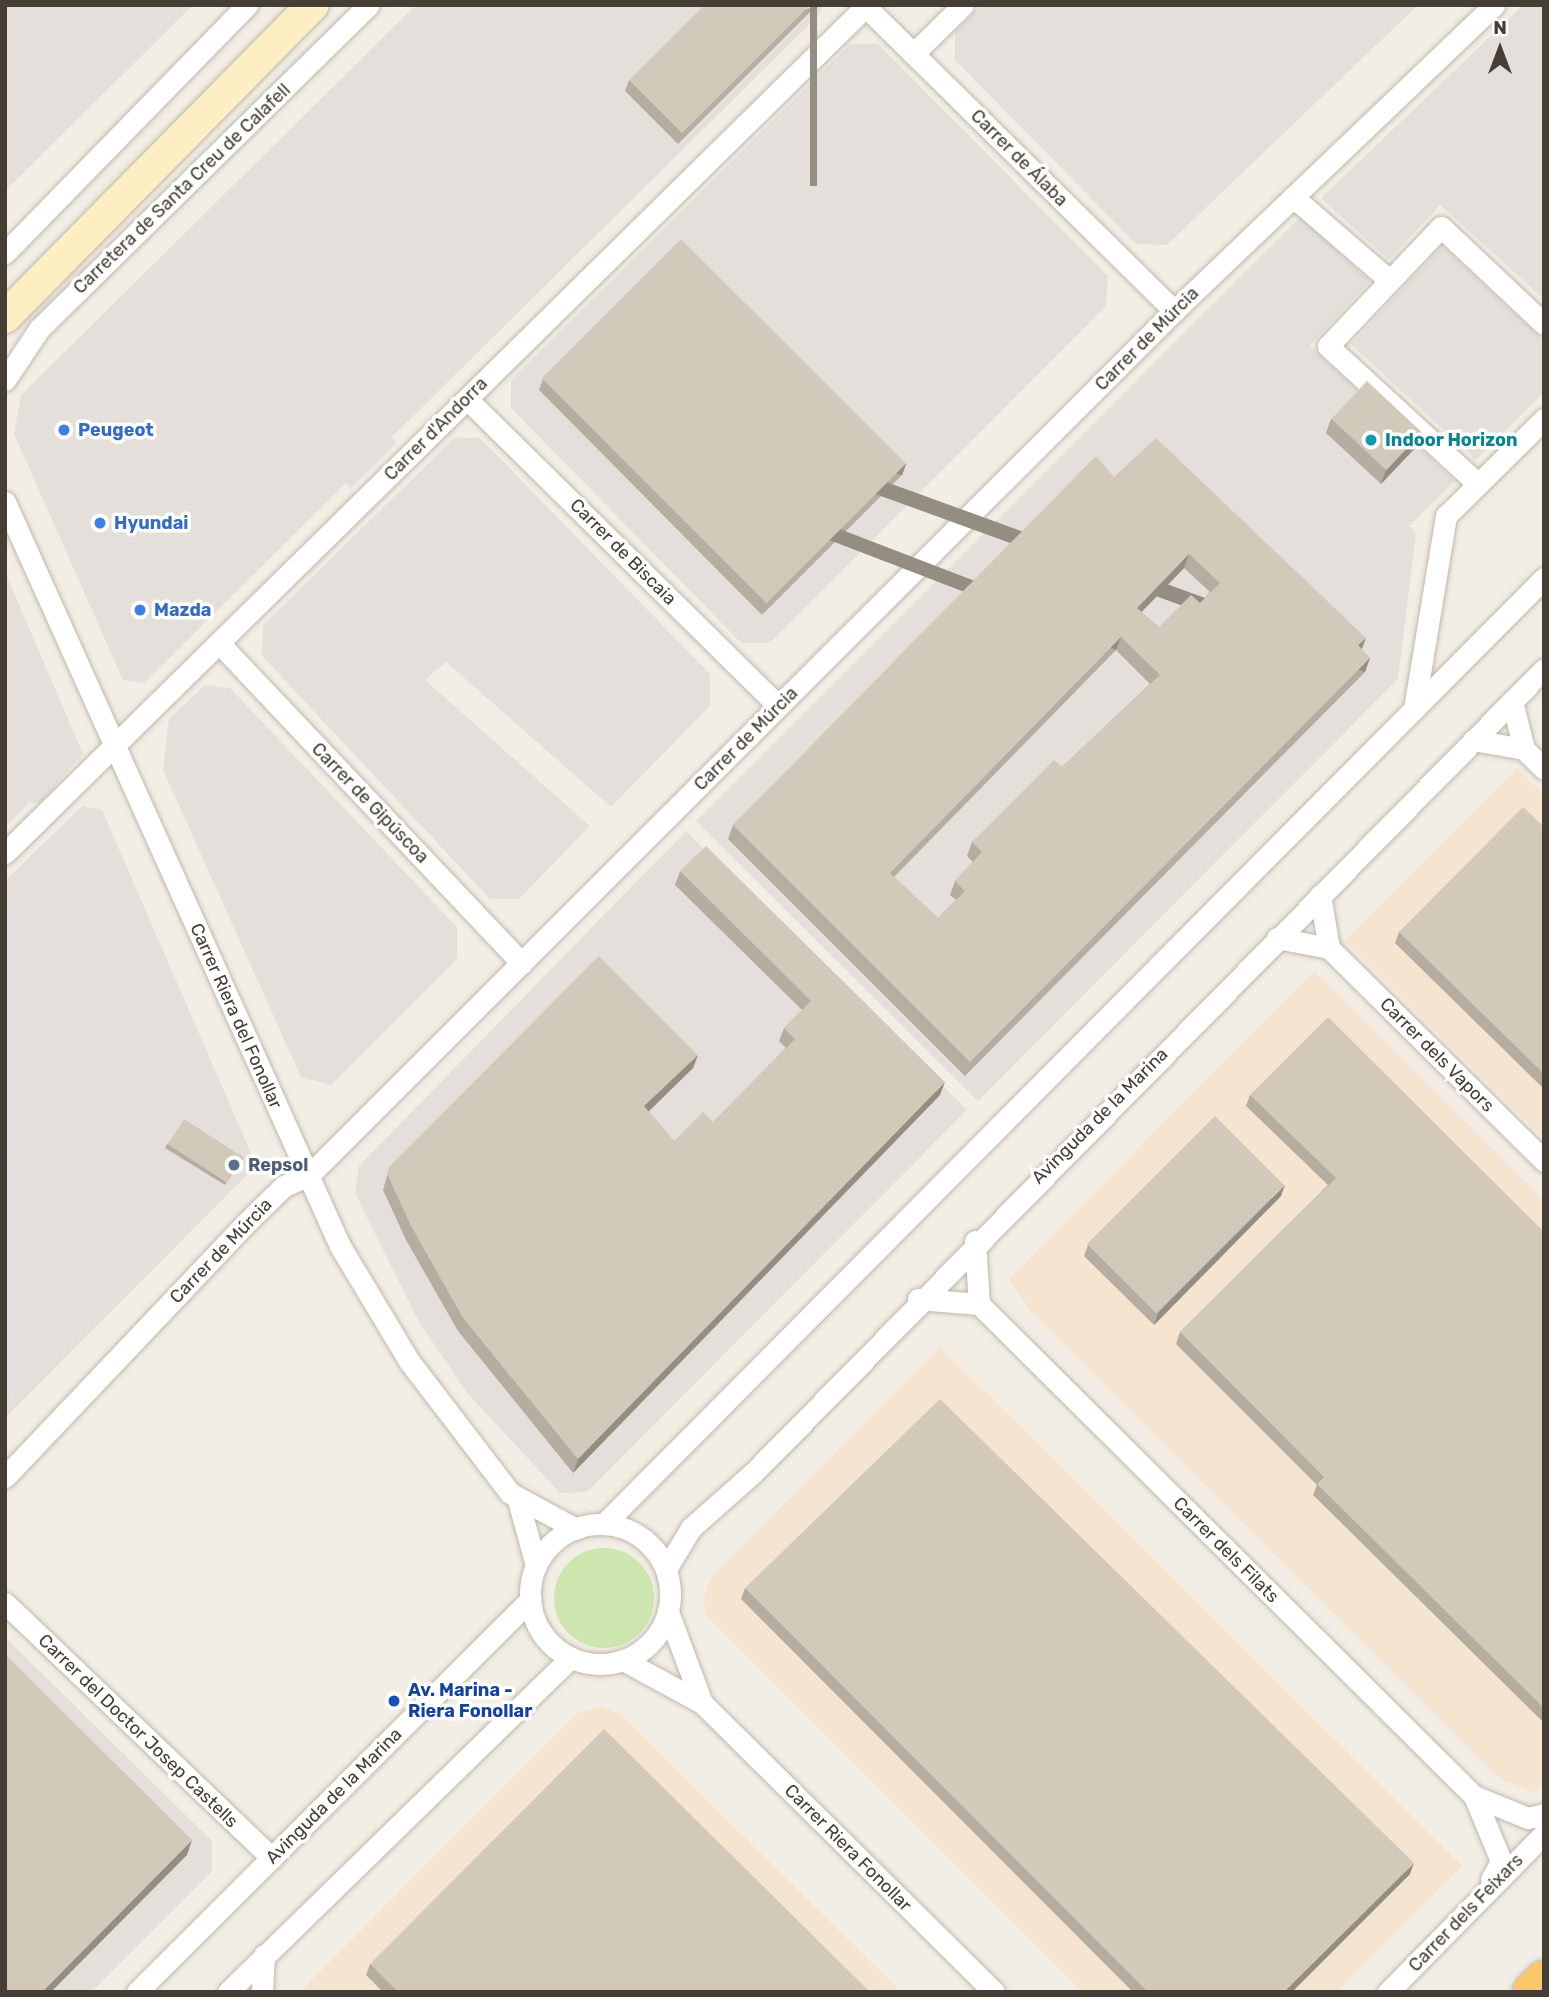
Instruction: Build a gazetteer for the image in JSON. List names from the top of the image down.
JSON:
{
  "streets": {
    "street": [
      "Carrer de Álaba",
      "Carretera de Santa Creu de Calafell",
      "Carrer de Múrcia",
      "Carrer d'Andorra",
      "Carrer de Biscaia",
      "Carrer de Gipúscoa",
      "Carrer Riera del Fonollar",
      "Carrer dels Vapors",
      "Avinguda de la Marina",
      "Carrer dels Filats",
      "Carrer del Doctor Josep Castells",
      "Carrer Riera Fonollar",
      "Carrer dels Feixars"
    ]
  },
  "crossings": [
    ["Carrer de Álaba", "Carrer de Múrcia"],
    ["Carrer de Álaba", "Carrer d'Andorra"],
    ["Carrer de Múrcia", "Carrer de Biscaia"],
    ["Carrer de Múrcia", "Carrer de Gipúscoa"],
    ["Carrer de Múrcia", "Carrer Riera del Fonollar"],
    ["Carrer d'Andorra", "Carrer de Biscaia"],
    ["Carrer d'Andorra", "Carrer de Gipúscoa"],
    ["Carrer d'Andorra", "Carrer Riera del Fonollar"],
    ["Avinguda de la Marina", "Carrer del Doctor Josep Castells"],
    ["Avinguda de la Marina", "Carrer Riera Fonollar"],
    ["Carrer dels Filats", "Carrer dels Feixars"]
  ],
  "places": [
    "Peugeot",
    "Indoor Horizon",
    "Hyundai",
    "Mazda",
    "Repsol",
    "Av. Marina - Riera Fonollar"
  ],
  "north": "top"
}
